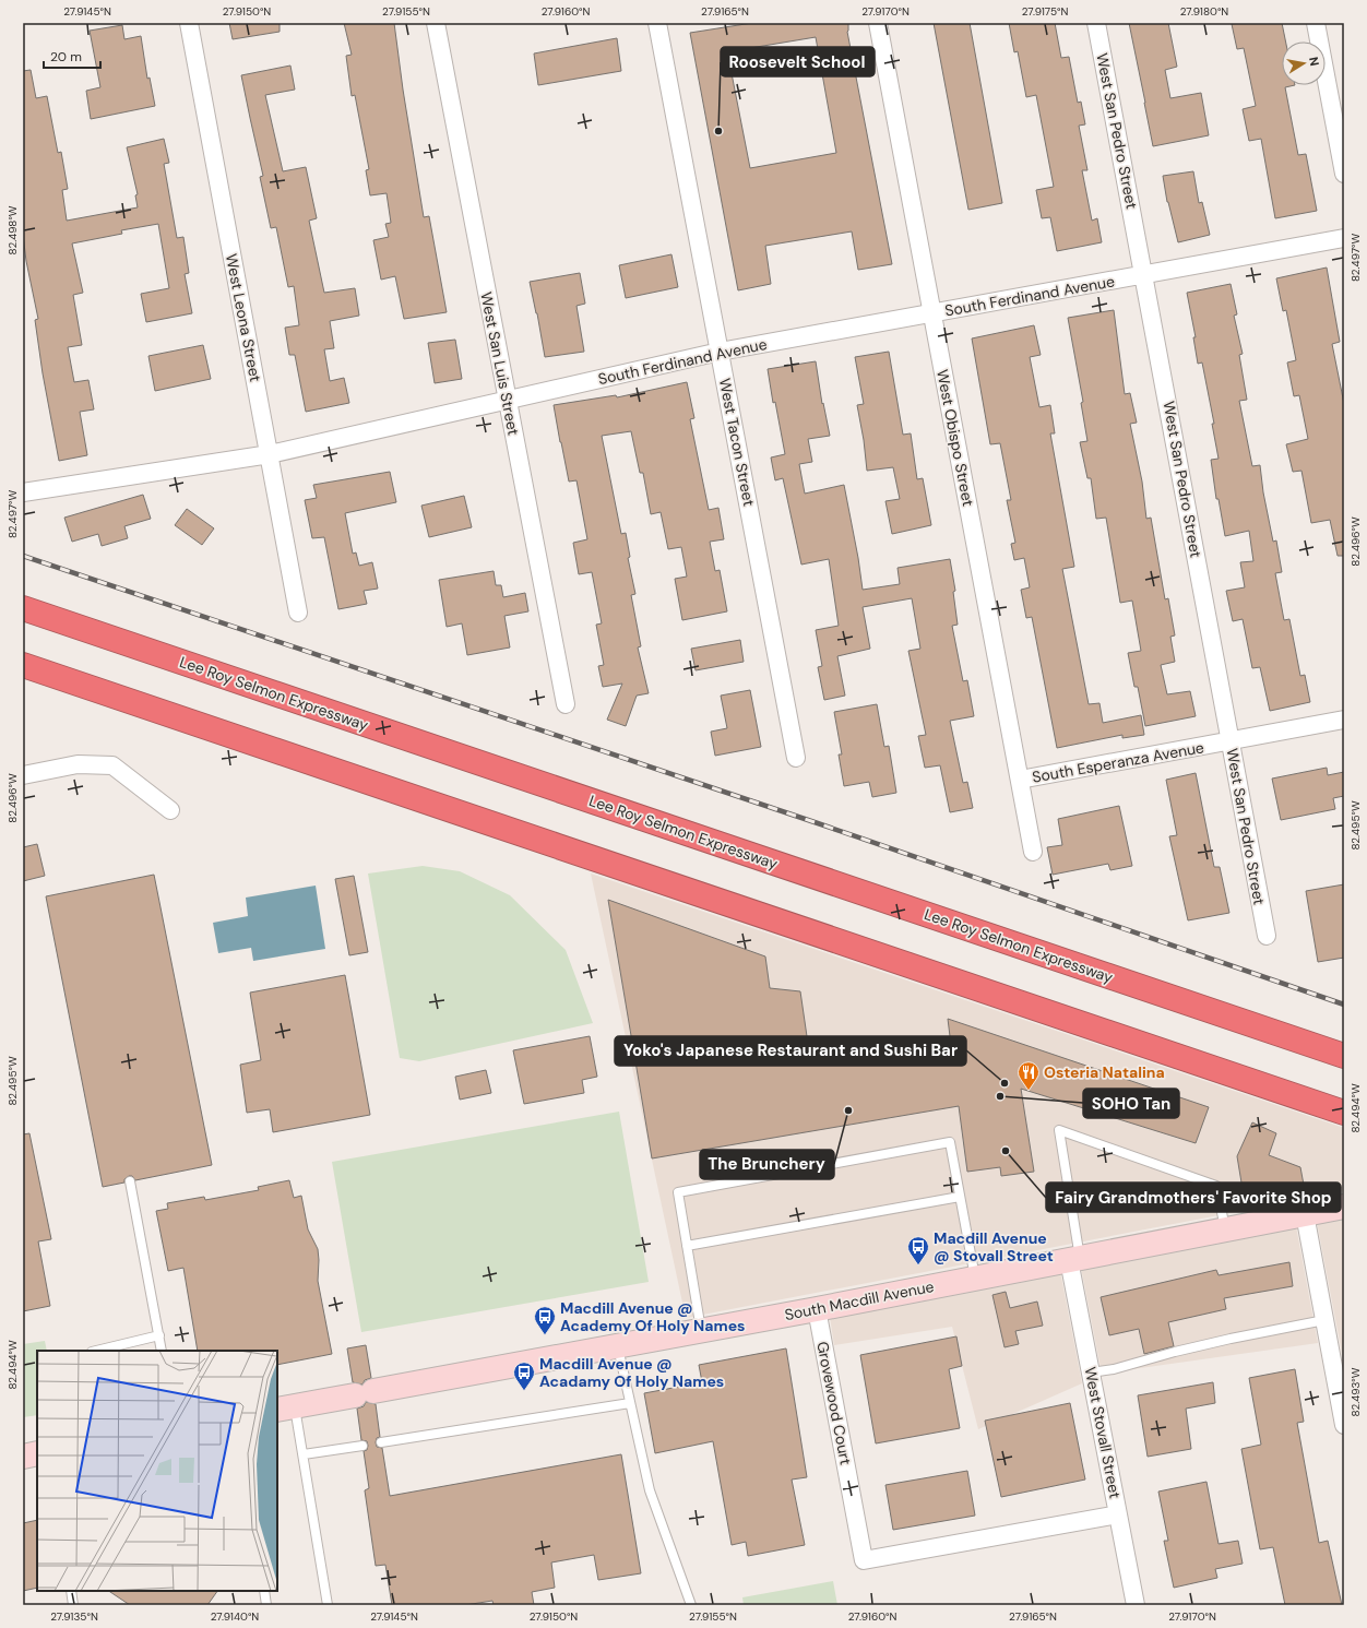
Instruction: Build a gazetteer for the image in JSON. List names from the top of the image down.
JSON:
{
  "streets": {
    "highway": ["Lee Roy Selmon Expressway"],
    "street": [
      "West San Pedro Street",
      "South Ferdinand Avenue",
      "West Leona Street",
      "West San Luis Street",
      "West Obispo Street",
      "West Tacon Street",
      "South Esperanza Avenue",
      "South Macdill Avenue",
      "Grovewood Court",
      "West Stovall Street"
    ]
  },
  "crossings": [
    ["West San Pedro Street", "South Ferdinand Avenue"],
    ["West San Pedro Street", "South Esperanza Avenue"],
    ["South Ferdinand Avenue", "West Leona Street"],
    ["South Ferdinand Avenue", "West San Luis Street"],
    ["South Ferdinand Avenue", "West Obispo Street"],
    ["South Ferdinand Avenue", "West Tacon Street"],
    ["West Obispo Street", "South Esperanza Avenue"],
    ["South Macdill Avenue", "Grovewood Court"],
    ["South Macdill Avenue", "West Stovall Street"],
    ["Grovewood Court", "West Stovall Street"]
  ],
  "places": {
    "other": [
      "Roosevelt School",
      "Yoko's Japanese Restaurant and Sushi Bar",
      "SOHO Tan",
      "The Brunchery",
      "Fairy Grandmothers' Favorite Shop"
    ],
    "restaurant": ["Osteria Natalina"],
    "bus stop": ["Macdill Avenue @ Stovall Street", "Macdill Avenue @ Academy Of Holy Names", "Macdill Avenue @ Acadamy Of Holy Names"]
  },
  "scale_bar": "20 m",
  "north": "right",
  "coordinates": [
    "27.9145°N",
    "27.9150°N",
    "27.9155°N",
    "27.9160°N",
    "27.9165°N",
    "27.9170°N",
    "27.9175°N",
    "27.9180°N",
    "82.498°W",
    "82.497°W",
    "82.496°W",
    "82.495°W",
    "82.494°W",
    "82.493°W",
    "27.9135°N",
    "27.9140°N"
  ]
}
